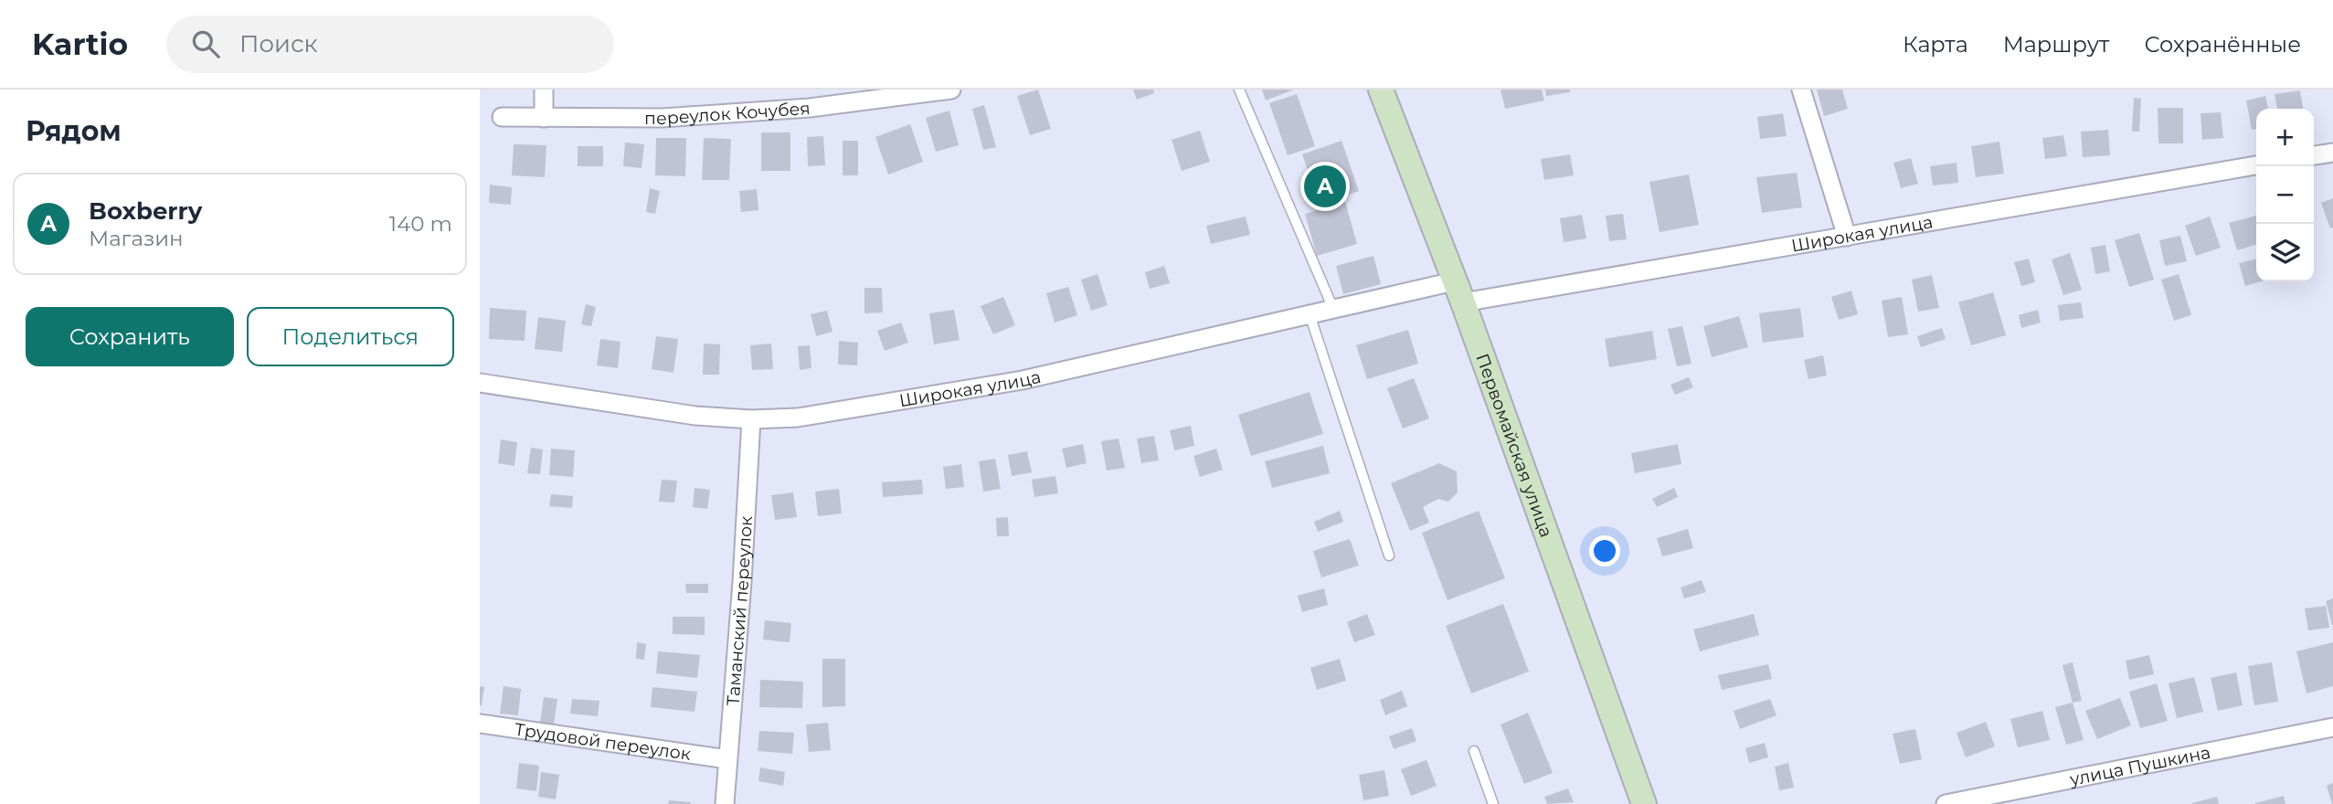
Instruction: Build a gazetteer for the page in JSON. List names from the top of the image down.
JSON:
{
  "streets": {
    "street": [
      "переулок Кочубея",
      "Широкая улица",
      "Первомайская улица",
      "Таманский переулок",
      "Трудовой переулок",
      "улица Пушкина"
    ]
  },
  "crossings": [
    ["Широкая улица", "Первомайская улица"],
    ["Широкая улица", "Таманский переулок"],
    ["Таманский переулок", "Трудовой переулок"]
  ],
  "page": {
    "header": "Kartio",
    "search": "Поиск",
    "nav": ["Карта", "Маршрут", "Сохранённые"],
    "heading": "Рядом",
    "map_buttons": ["+", "−"],
    "pins": "A",
    "list": [
      {
        "mark": "A",
        "name": "Boxberry",
        "note": "Магазин",
        "value": "140 m"
      }
    ],
    "buttons": ["Сохранить", "Поделиться"]
  }
}
